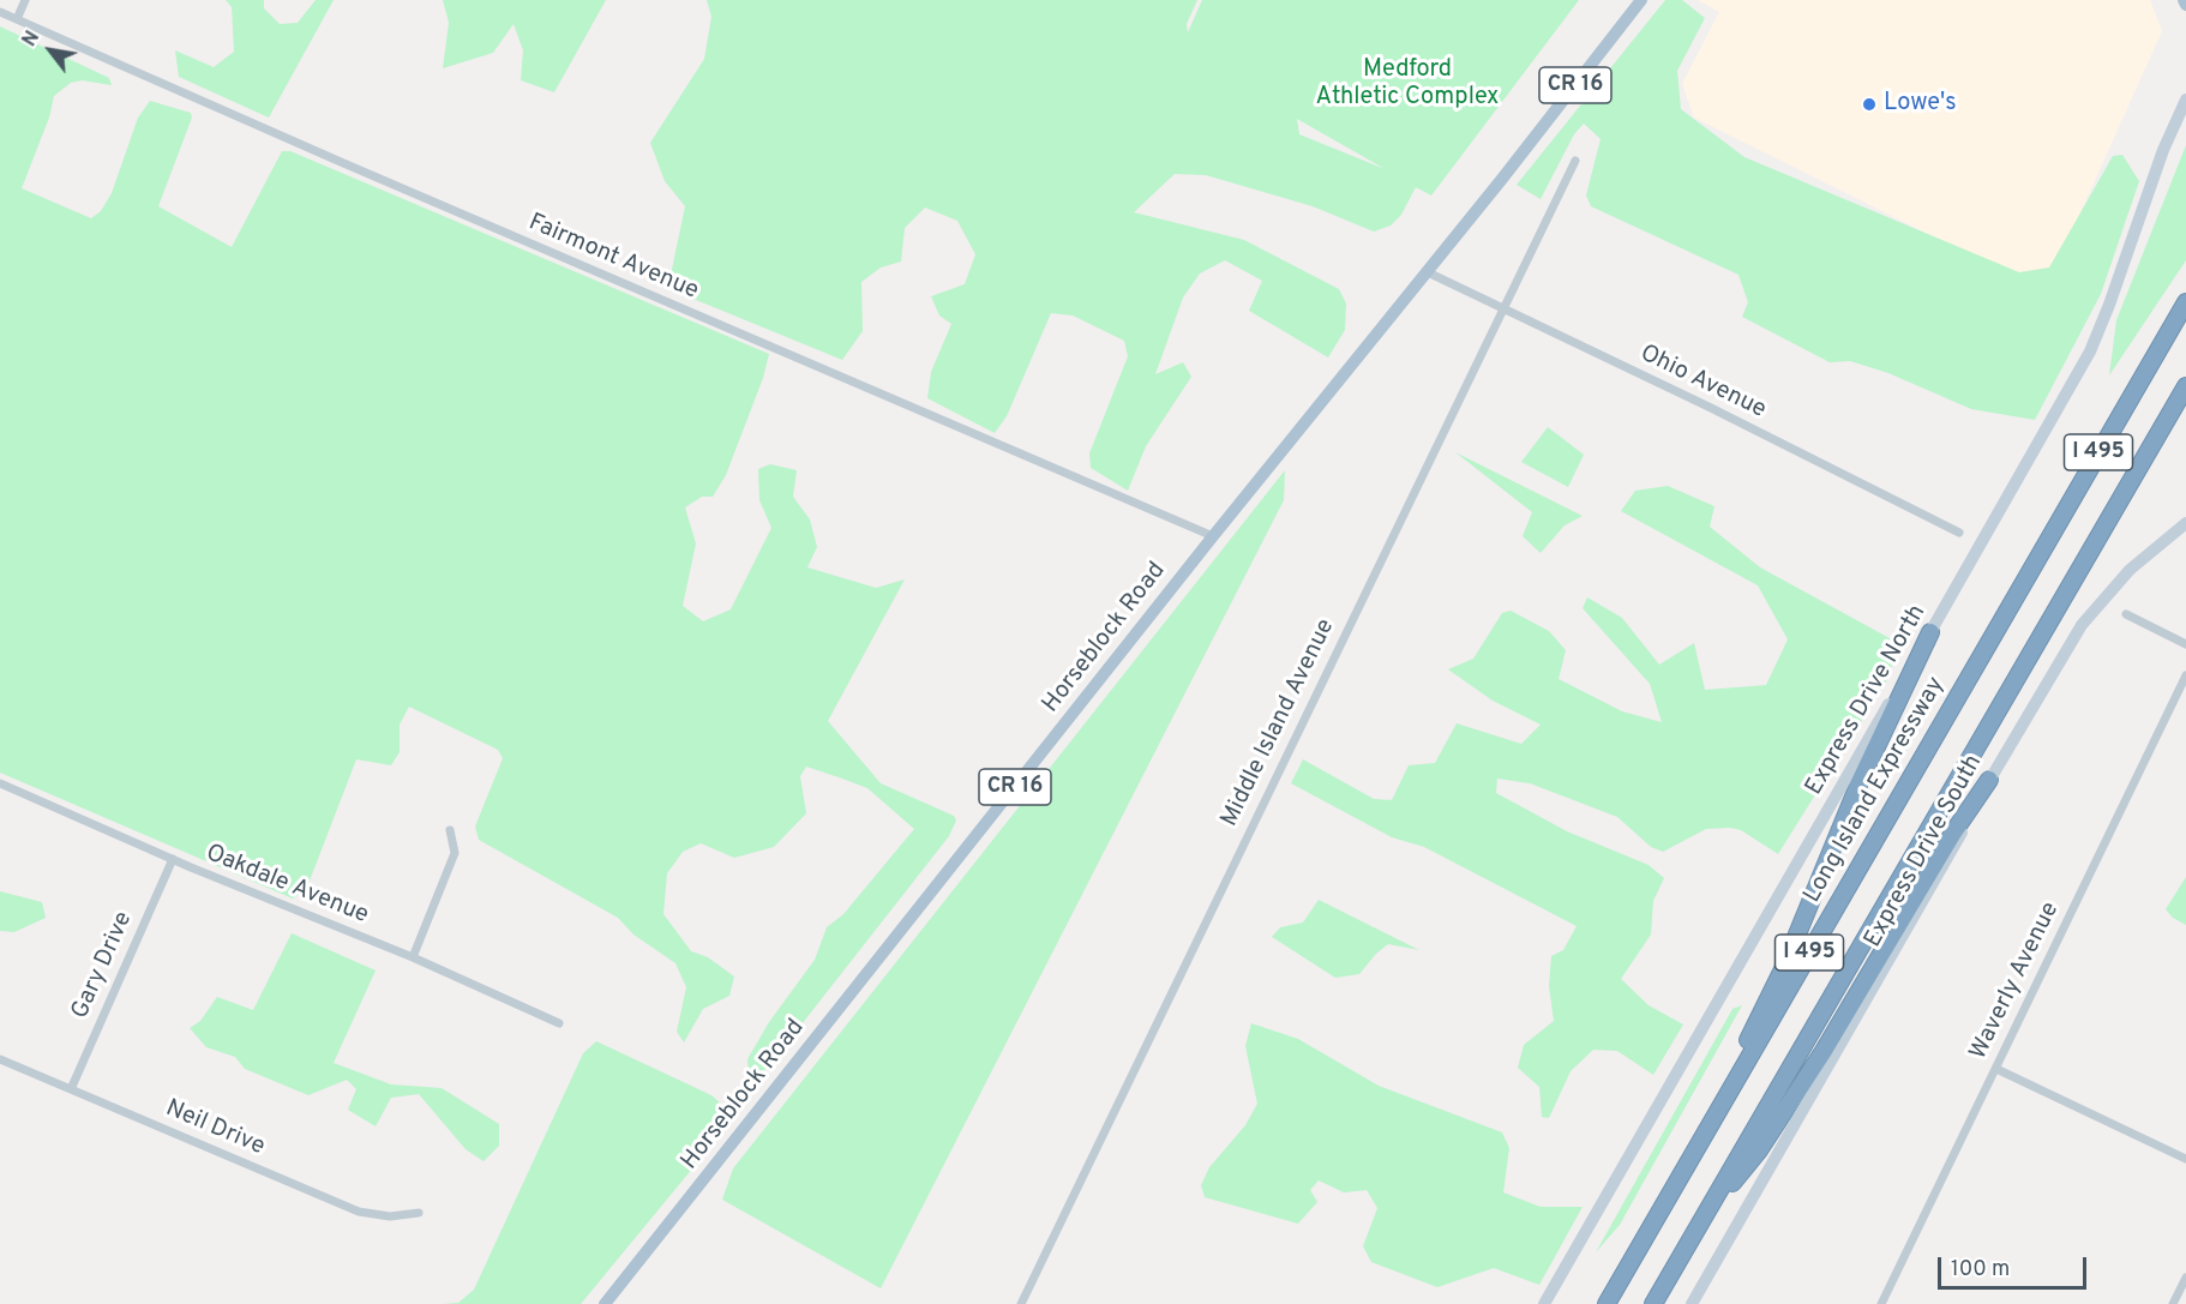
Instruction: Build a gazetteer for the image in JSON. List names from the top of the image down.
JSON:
{
  "streets": {
    "highway": ["I 495", "Long Island Expressway"],
    "main road": [
      "CR 16",
      "Horseblock Road",
      "Express Drive North",
      "Express Drive South"
    ],
    "street": [
      "Fairmont Avenue",
      "Ohio Avenue",
      "Middle Island Avenue",
      "Oakdale Avenue",
      "Gary Drive",
      "Waverly Avenue",
      "Neil Drive"
    ]
  },
  "crossings": [
    ["Fairmont Avenue", "Horseblock Road"],
    ["Ohio Avenue", "Horseblock Road"],
    ["Ohio Avenue", "Middle Island Avenue"],
    ["Oakdale Avenue", "Gary Drive"],
    ["Gary Drive", "Neil Drive"]
  ],
  "parks": ["Medford Athletic Complex"],
  "places": ["Lowe's"],
  "scale_bar": "100 m",
  "north": "top left"
}
